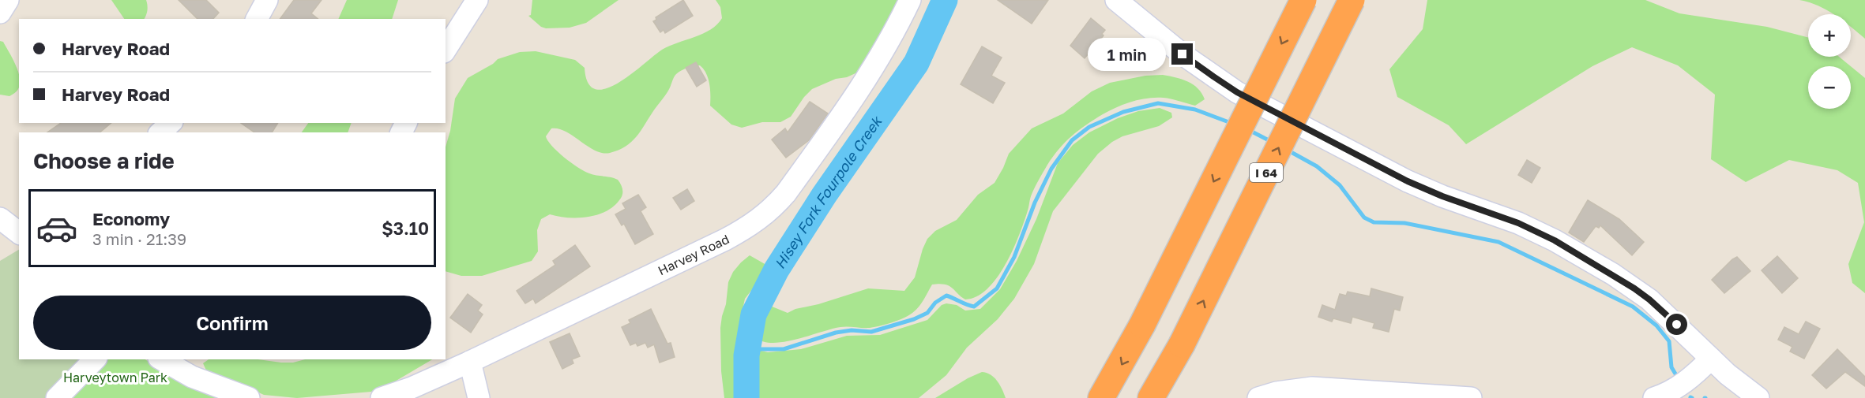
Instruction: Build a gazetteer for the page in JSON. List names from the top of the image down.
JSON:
{
  "streets": {
    "highway": ["I 64"],
    "street": ["Harvey Road"]
  },
  "water": ["Hisey Fork Fourpole Creek"],
  "parks": ["Harveytown Park"],
  "page": {
    "map_buttons": ["+", "−"],
    "banner": ["Harvey Road", "Harvey Road"],
    "bubble": "1 min",
    "heading": "Choose a ride",
    "list": [
      {
        "name": "Economy",
        "note": "3 min · 21:39",
        "value": "$3.10"
      }
    ],
    "buttons": "Confirm"
  }
}
